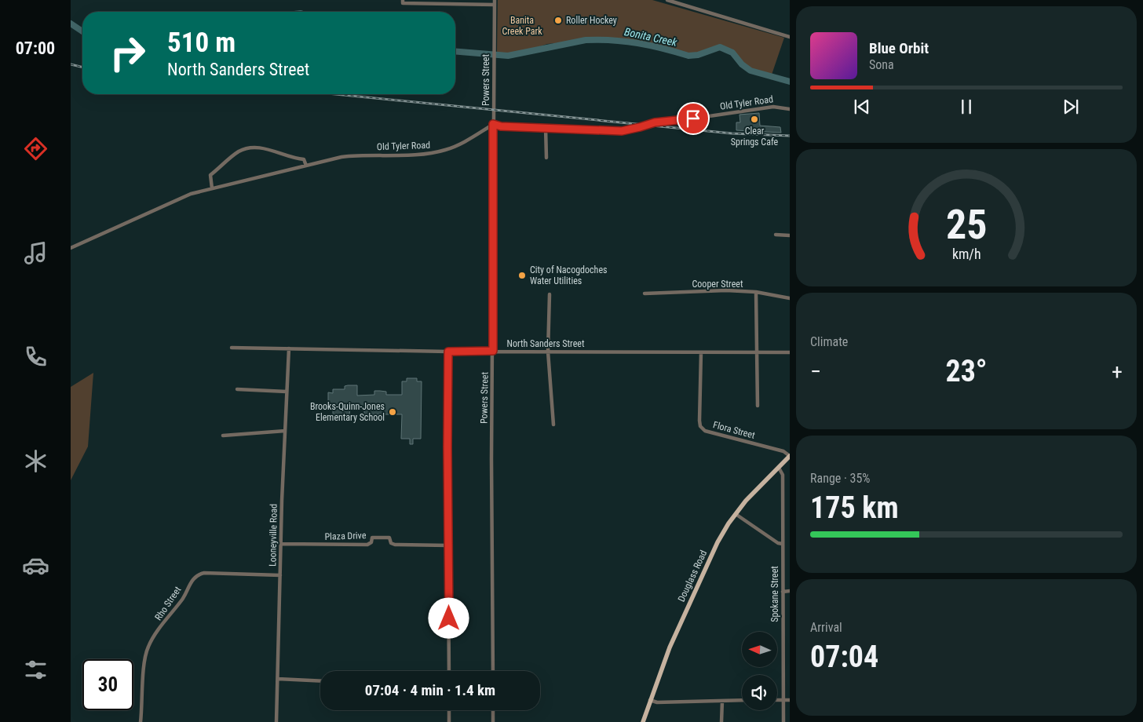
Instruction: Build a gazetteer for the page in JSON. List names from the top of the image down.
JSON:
{
  "streets": {
    "main road": ["Douglass Road"],
    "street": [
      "Powers Street",
      "Old Tyler Road",
      "Cooper Street",
      "North Sanders Street",
      "Flora Street",
      "Looneyville Road",
      "Plaza Drive",
      "Spokane Street",
      "Rho Street"
    ]
  },
  "crossings": [
    ["Powers Street", "Old Tyler Road"],
    ["Powers Street", "North Sanders Street"],
    ["North Sanders Street", "Flora Street"],
    ["North Sanders Street", "Looneyville Road"],
    ["Flora Street", "Douglass Road"],
    ["Looneyville Road", "Plaza Drive"],
    ["Looneyville Road", "Rho Street"],
    ["Douglass Road", "Spokane Street"]
  ],
  "water": ["Bonita Creek"],
  "parks": ["Banita Creek Park"],
  "places": [
    "Roller Hockey",
    "Clear Springs Cafe",
    "City of Nacogdoches Water Utilities",
    "Brooks-Quinn-Jones Elementary School"
  ],
  "north": "left",
  "page": {
    "tabs": "07:00",
    "turn": ["510 m", "North Sanders Street"],
    "song": ["Blue Orbit", "Sona"],
    "tile": [
      "Climate",
      ["Range · 35%", "175 km"],
      ["Arrival", "07:04"]
    ],
    "heat": ["−", "23°", "+"],
    "limit": "30",
    "trip": "07:04 · 4 min · 1.4 km",
    "gauge": ["25", "km/h"]
  }
}
